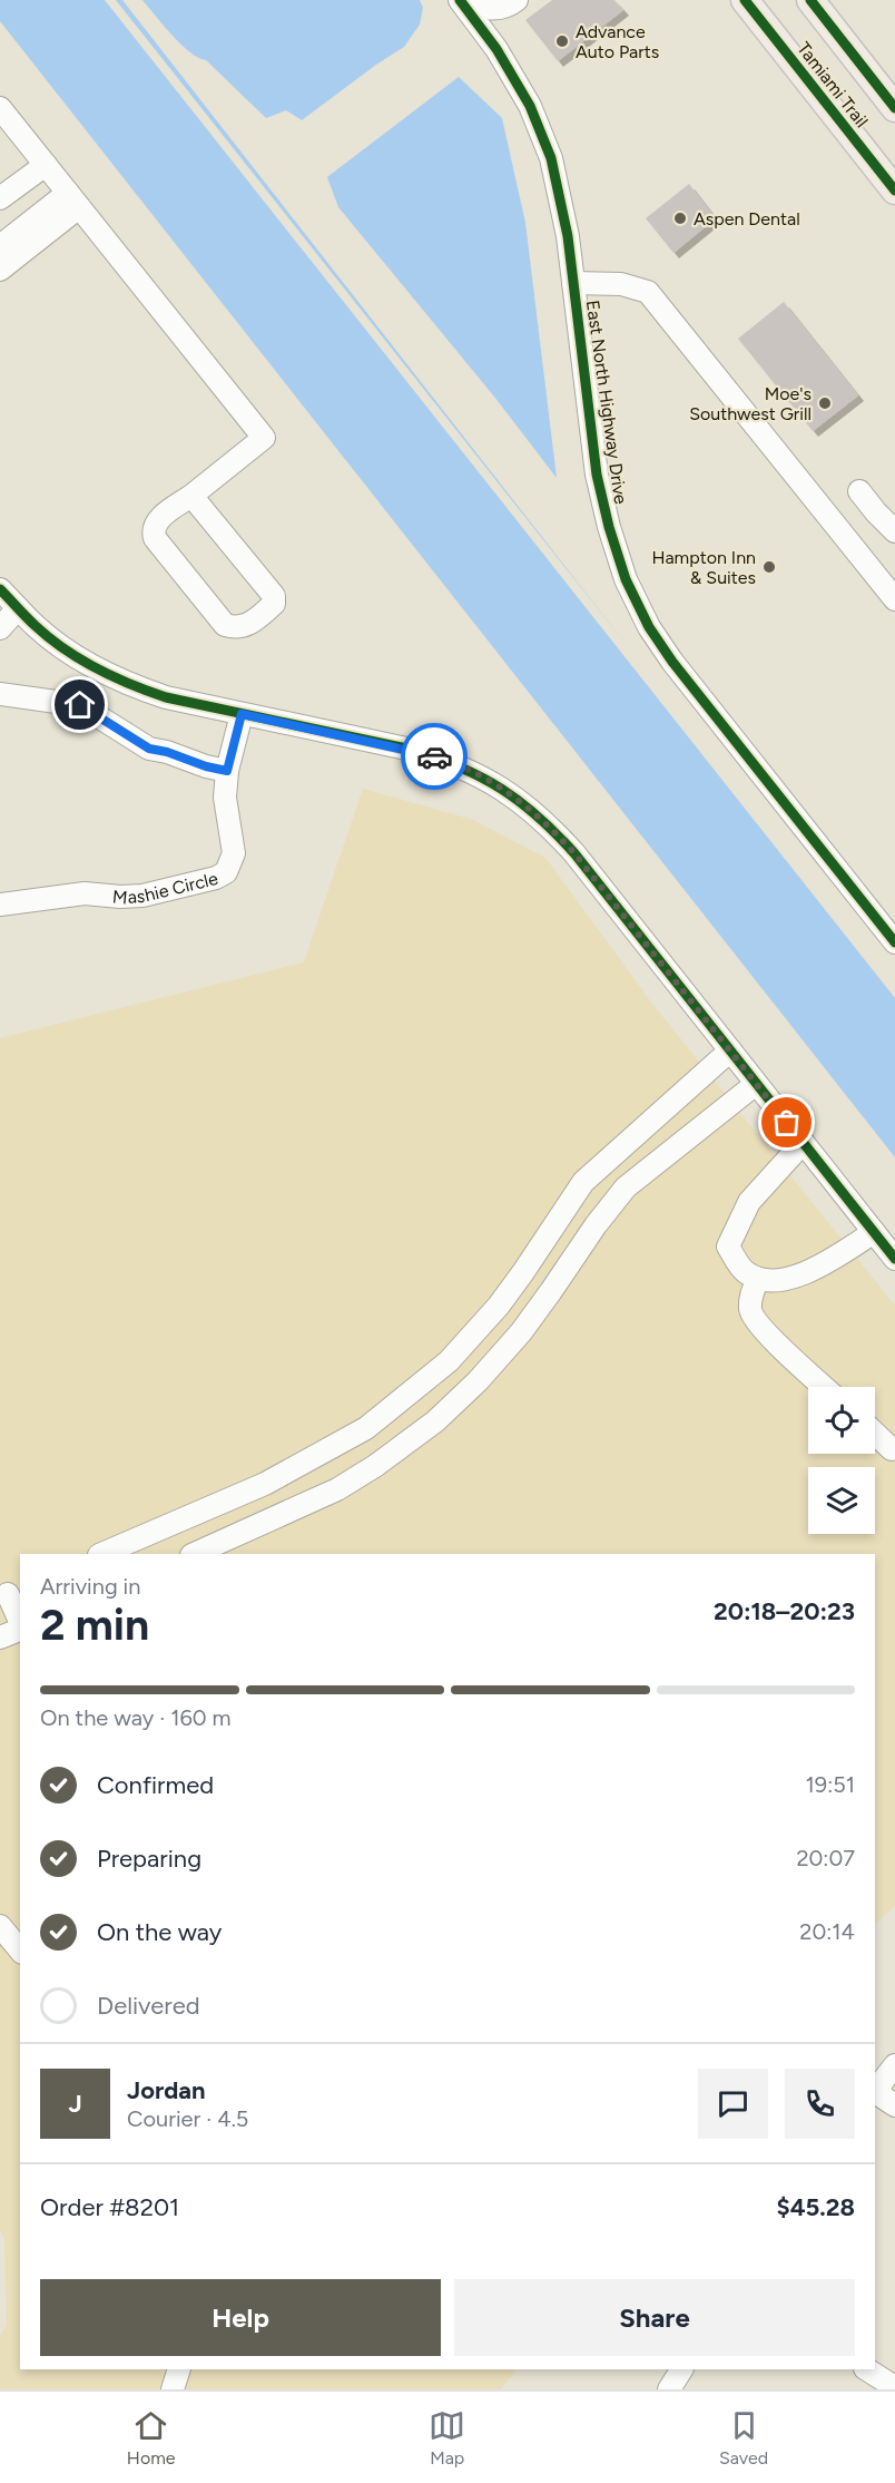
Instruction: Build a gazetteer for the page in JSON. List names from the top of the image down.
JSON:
{
  "streets": {
    "main road": ["Tamiami Trail"],
    "street": ["East North Highway Drive", "Mashie Circle"]
  },
  "places": [
    "Advance Auto Parts",
    "Aspen Dental",
    "Moe's Southwest Grill",
    "Hampton Inn & Suites"
  ],
  "page": {
    "heading": ["2 min", "Arriving in", "20:18–20:23"],
    "panel": [
      "Jordan",
      "Courier · 4.5",
      "Order #8201",
      "$45.28"
    ],
    "bar": "On the way · 160 m",
    "list": [
      ["Confirmed", "19:51"],
      ["Preparing", "20:07"],
      ["On the way", "20:14"],
      "Delivered"
    ],
    "round": "J",
    "buttons": ["Help", "Share"],
    "tabs": ["Home", "Map", "Saved"]
  }
}
